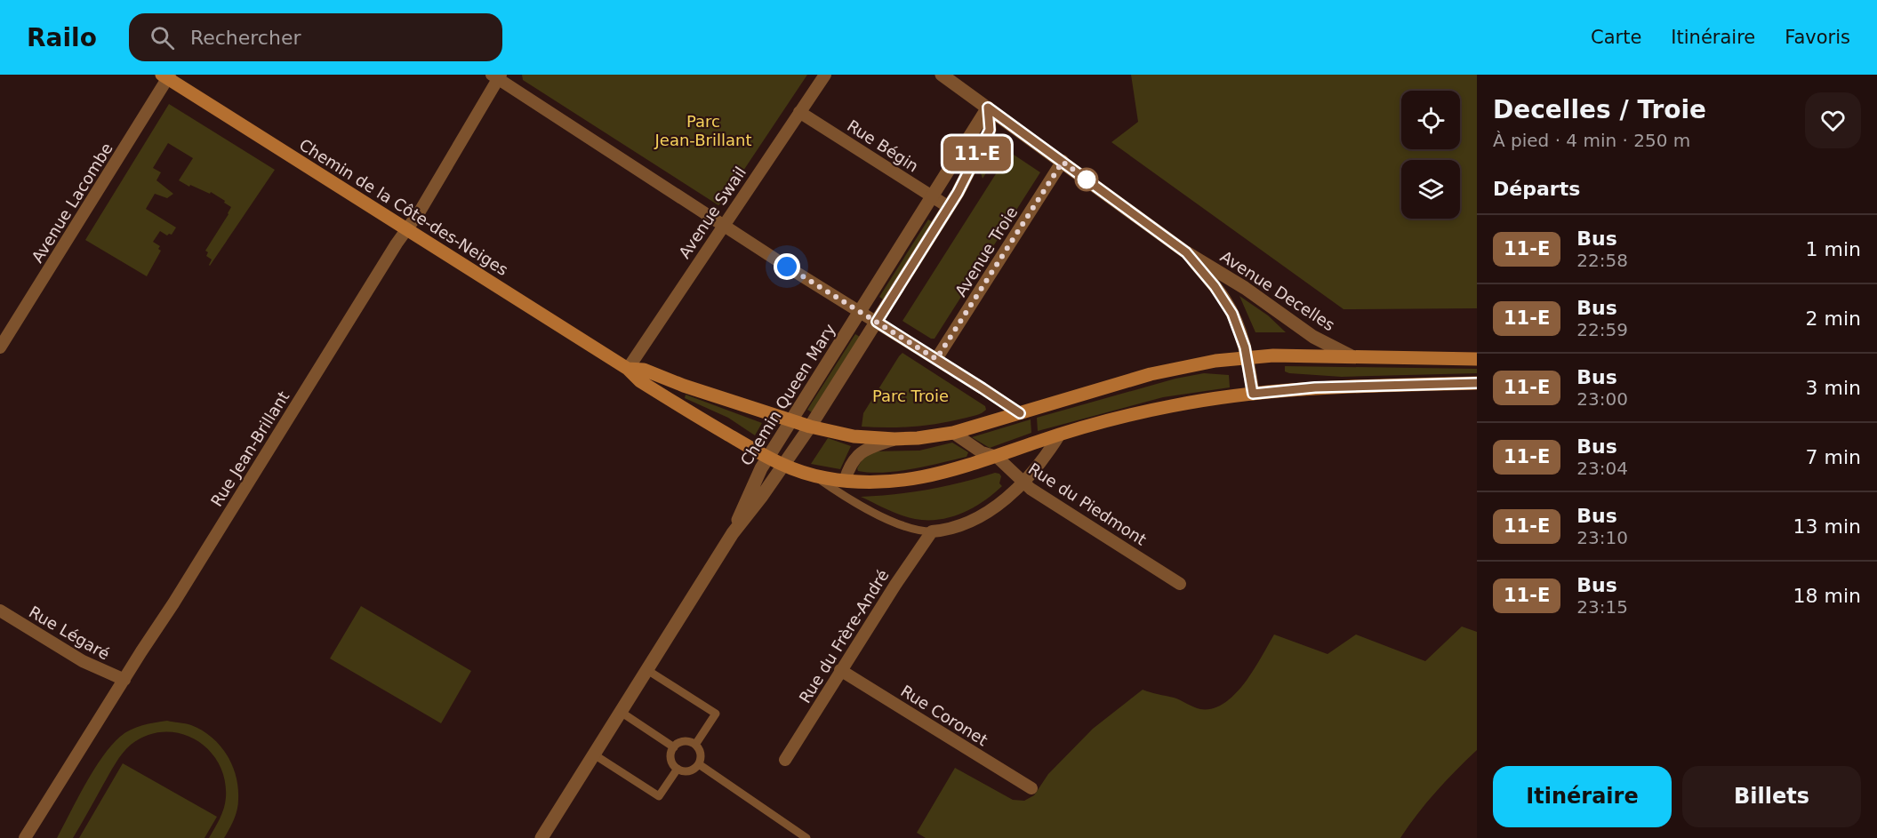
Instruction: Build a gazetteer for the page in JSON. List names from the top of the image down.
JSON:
{
  "streets": {
    "main road": ["Chemin de la Côte-des-Neiges"],
    "street": [
      "Rue Bégin",
      "Avenue Lacombe",
      "Avenue Swail",
      "Avenue Troie",
      "Avenue Decelles",
      "Chemin Queen Mary",
      "Rue Jean-Brillant",
      "Rue du Piedmont",
      "Rue Légaré",
      "Rue du Frère-André",
      "Rue Coronet"
    ]
  },
  "crossings": [
    ["Rue Bégin", "Avenue Swail"],
    ["Rue Bégin", "Chemin Queen Mary"],
    ["Avenue Lacombe", "Chemin de la Côte-des-Neiges"],
    ["Chemin de la Côte-des-Neiges", "Avenue Swail"],
    ["Chemin de la Côte-des-Neiges", "Avenue Decelles"],
    ["Chemin de la Côte-des-Neiges", "Chemin Queen Mary"],
    ["Chemin de la Côte-des-Neiges", "Rue Jean-Brillant"],
    ["Chemin de la Côte-des-Neiges", "Rue du Piedmont"],
    ["Chemin de la Côte-des-Neiges", "Rue du Frère-André"],
    ["Avenue Troie", "Avenue Decelles"],
    ["Avenue Decelles", "Chemin Queen Mary"],
    ["Rue Jean-Brillant", "Rue Légaré"],
    ["Rue du Frère-André", "Rue Coronet"]
  ],
  "parks": ["Parc Jean-Brillant", "Parc Troie"],
  "lines": ["bus line 11-E"],
  "page": {
    "header": "Railo",
    "search": "Rechercher",
    "nav": ["Carte", "Itinéraire", "Favoris"],
    "on_map": "11-E",
    "heading": [
      ["Decelles / Troie", "À pied · 4 min · 250 m"],
      "Départs"
    ],
    "list": [
      {
        "mark": "11-E",
        "name": "Bus",
        "note": "22:58",
        "value": "1 min"
      },
      {
        "mark": "11-E",
        "name": "Bus",
        "note": "22:59",
        "value": "2 min"
      },
      {
        "mark": "11-E",
        "name": "Bus",
        "note": "23:00",
        "value": "3 min"
      },
      {
        "mark": "11-E",
        "name": "Bus",
        "note": "23:04",
        "value": "7 min"
      },
      {
        "mark": "11-E",
        "name": "Bus",
        "note": "23:10",
        "value": "13 min"
      },
      {
        "mark": "11-E",
        "name": "Bus",
        "note": "23:15",
        "value": "18 min"
      }
    ],
    "buttons": ["Itinéraire", "Billets"]
  }
}
